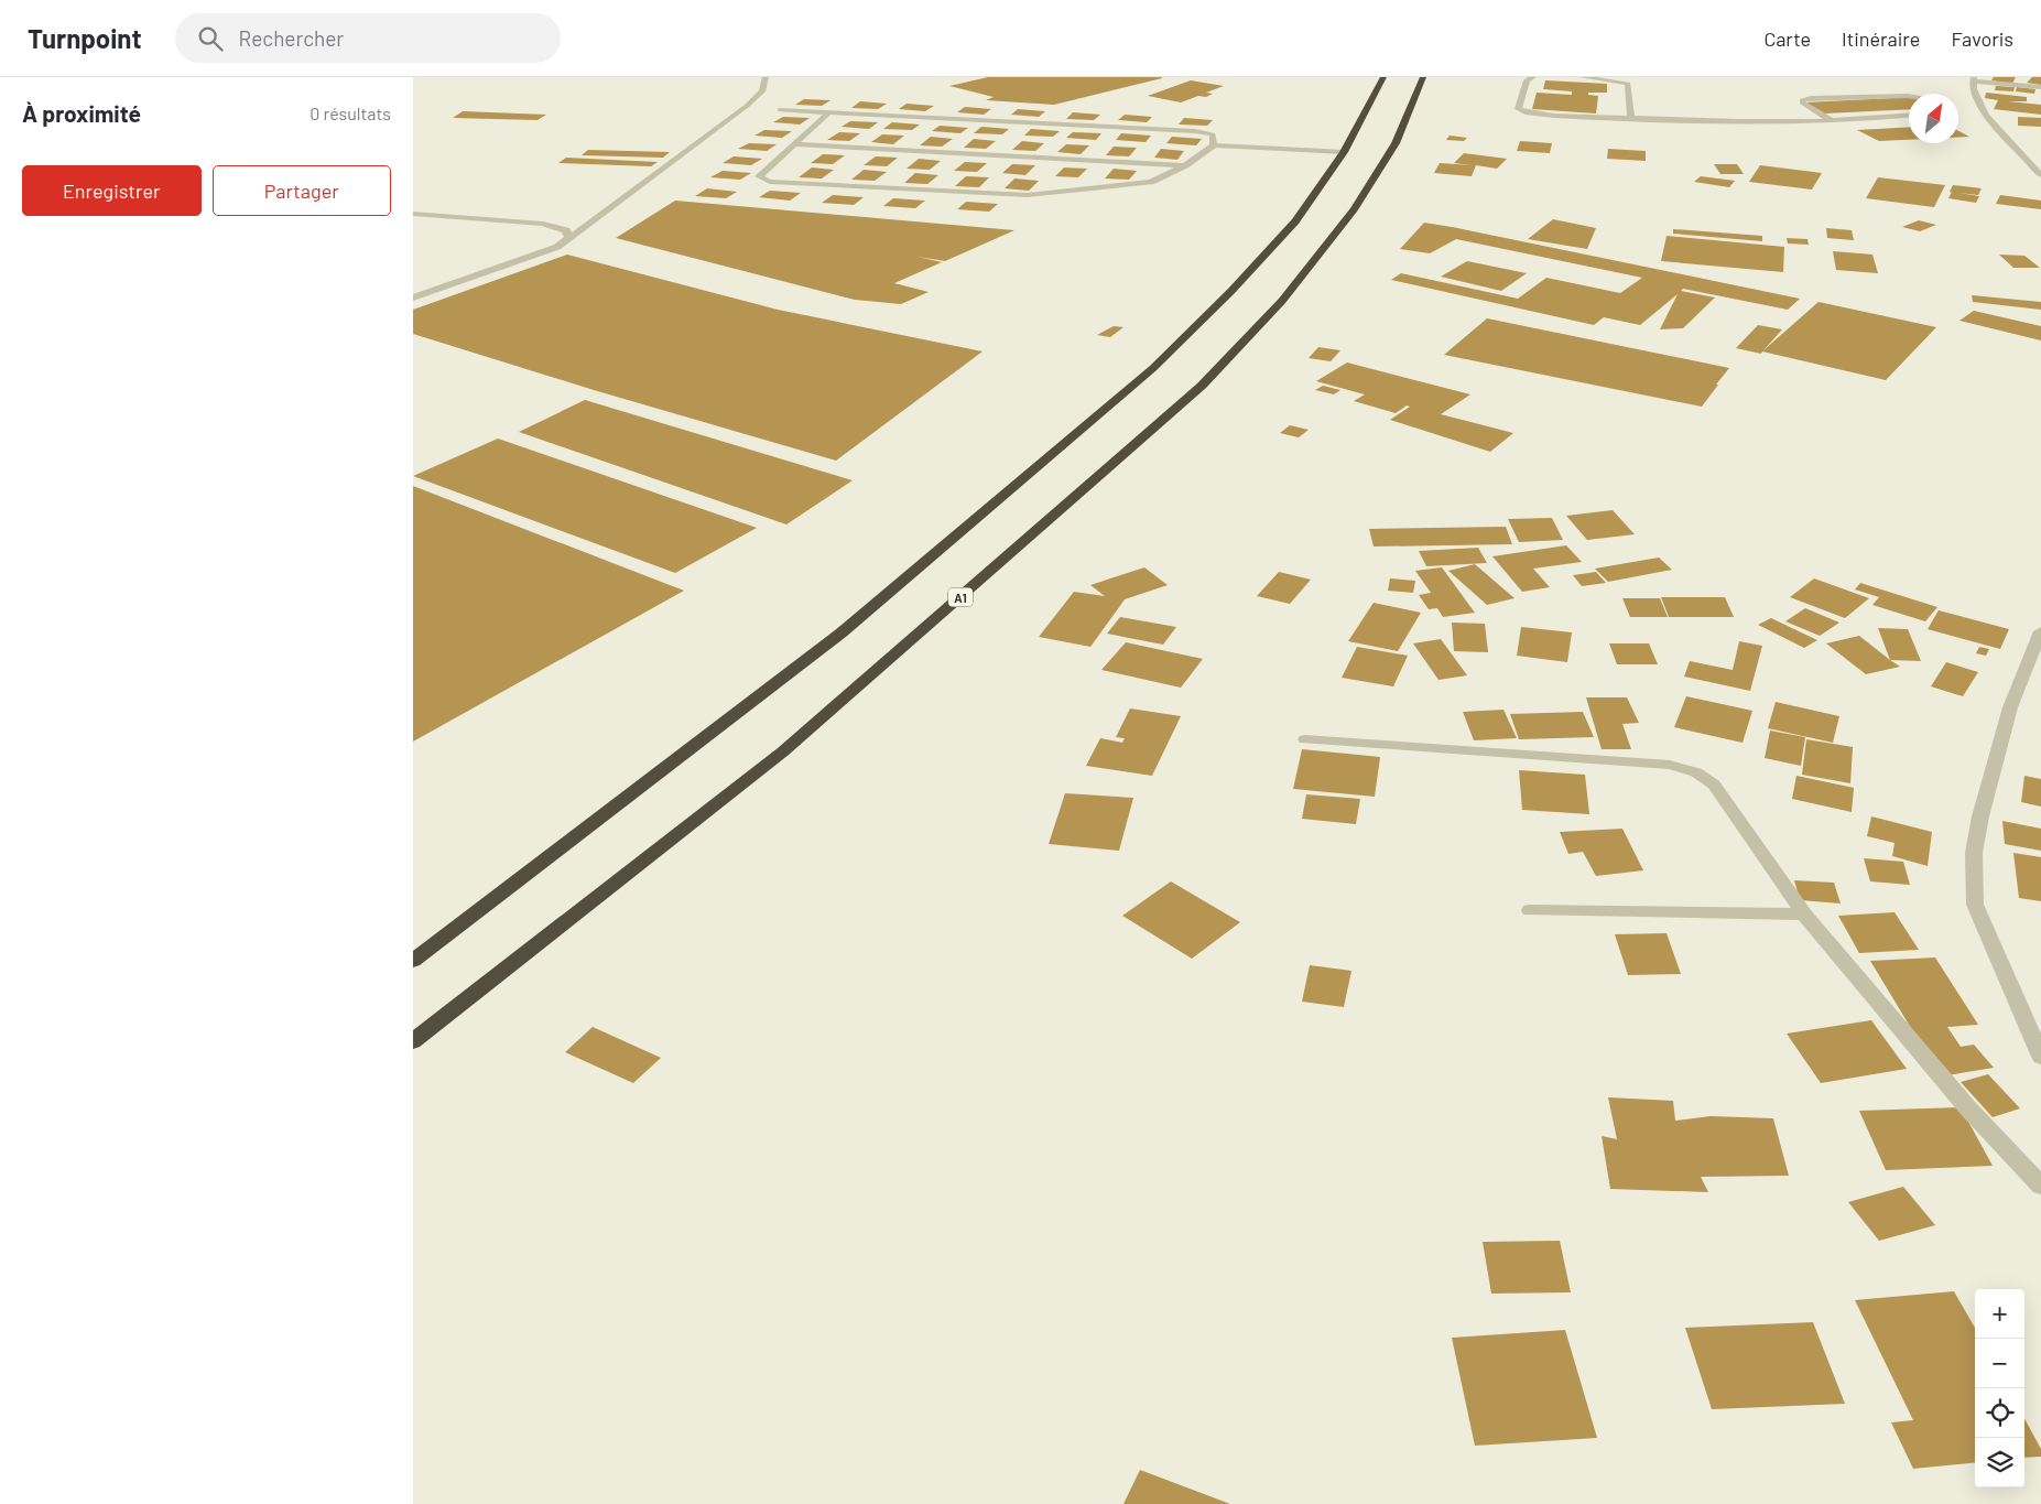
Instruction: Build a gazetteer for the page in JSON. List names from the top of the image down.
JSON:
{
  "streets": {
    "highway": ["A1"]
  },
  "north": "top right",
  "page": {
    "header": "Turnpoint",
    "search": "Rechercher",
    "nav": ["Carte", "Itinéraire", "Favoris"],
    "heading": ["À proximité", "0 résultats"],
    "buttons": ["Enregistrer", "Partager"],
    "map_buttons": ["+", "−"]
  }
}
